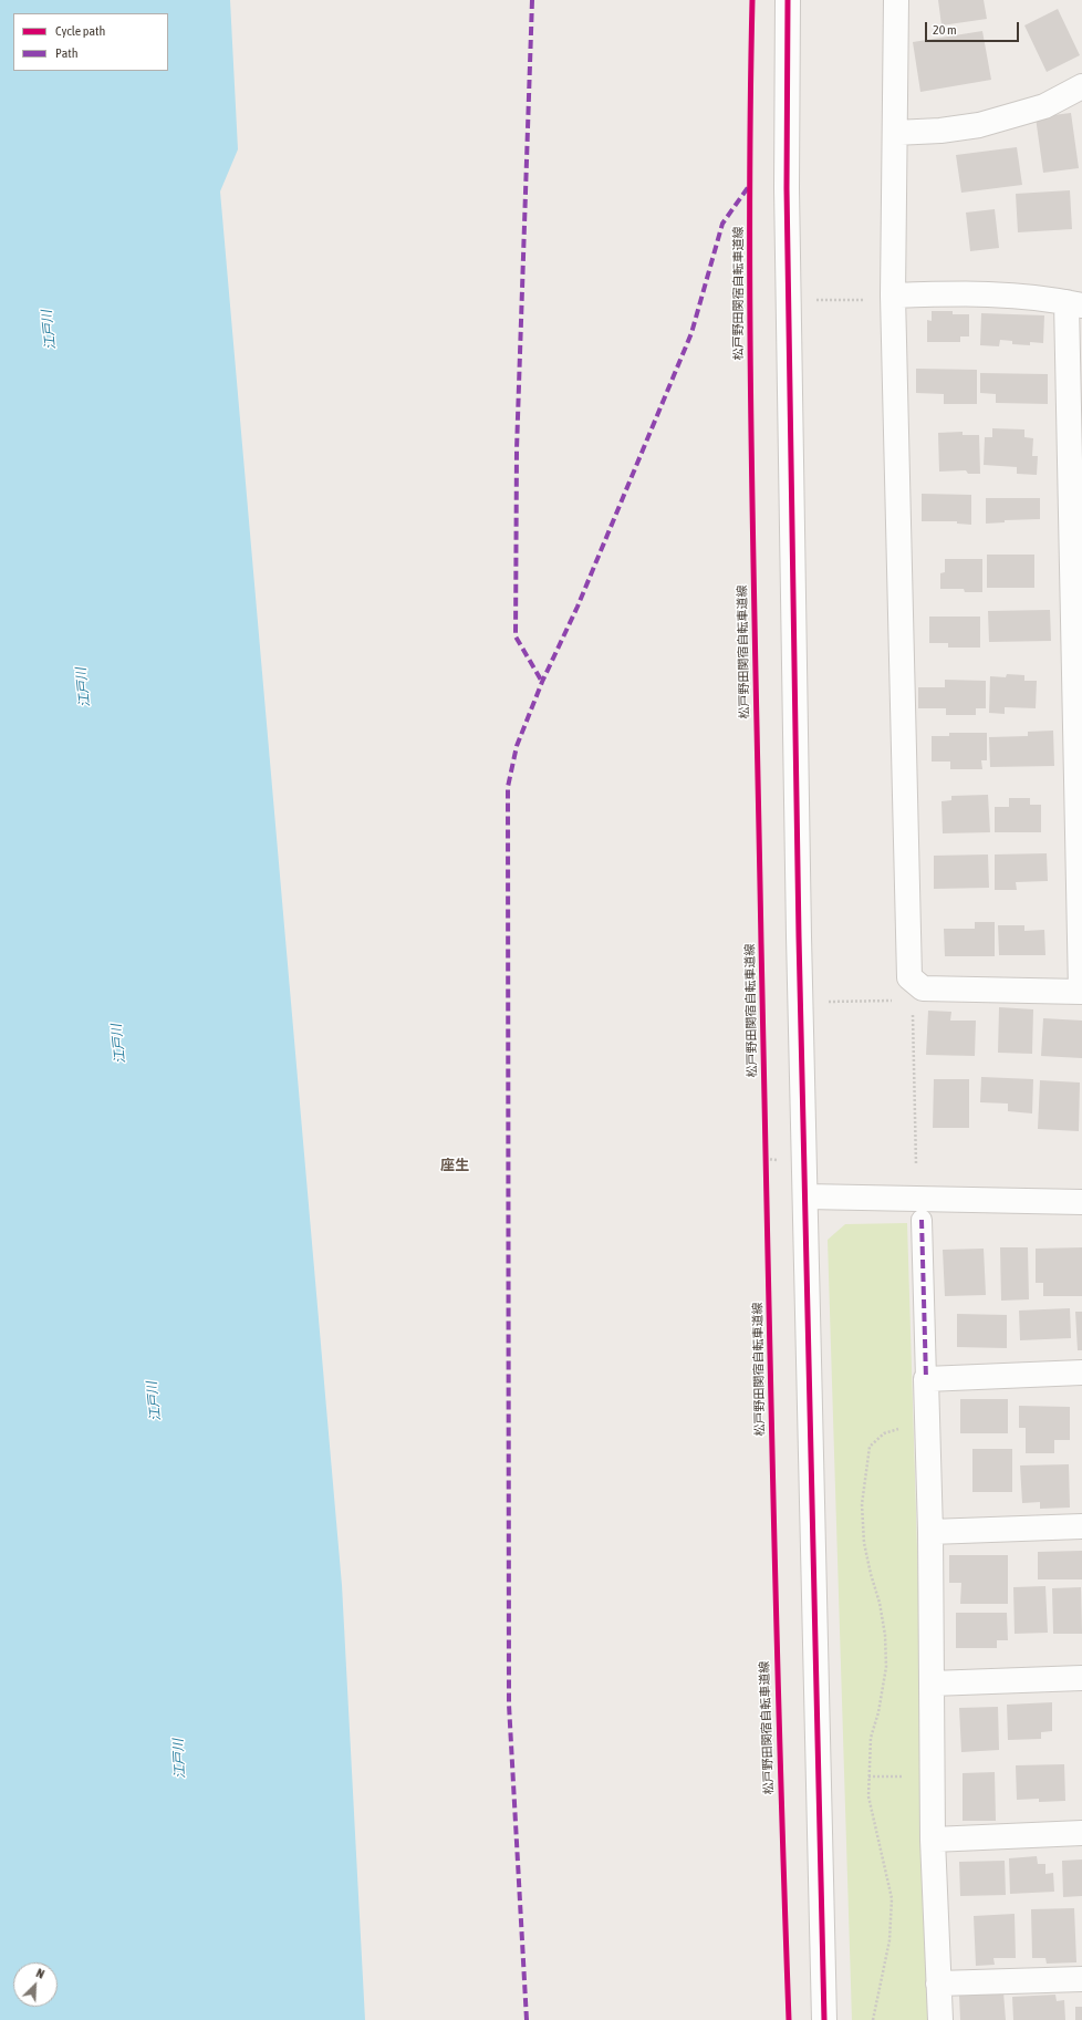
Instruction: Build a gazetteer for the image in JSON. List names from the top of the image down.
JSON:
{
  "streets": {
    "cycle path": ["松戸野田関宿自転車道線"]
  },
  "districts": ["座生"],
  "water": ["江戸川"],
  "legend": ["Cycle path", "Path"],
  "scale_bar": "20 m",
  "north": "top right"
}
